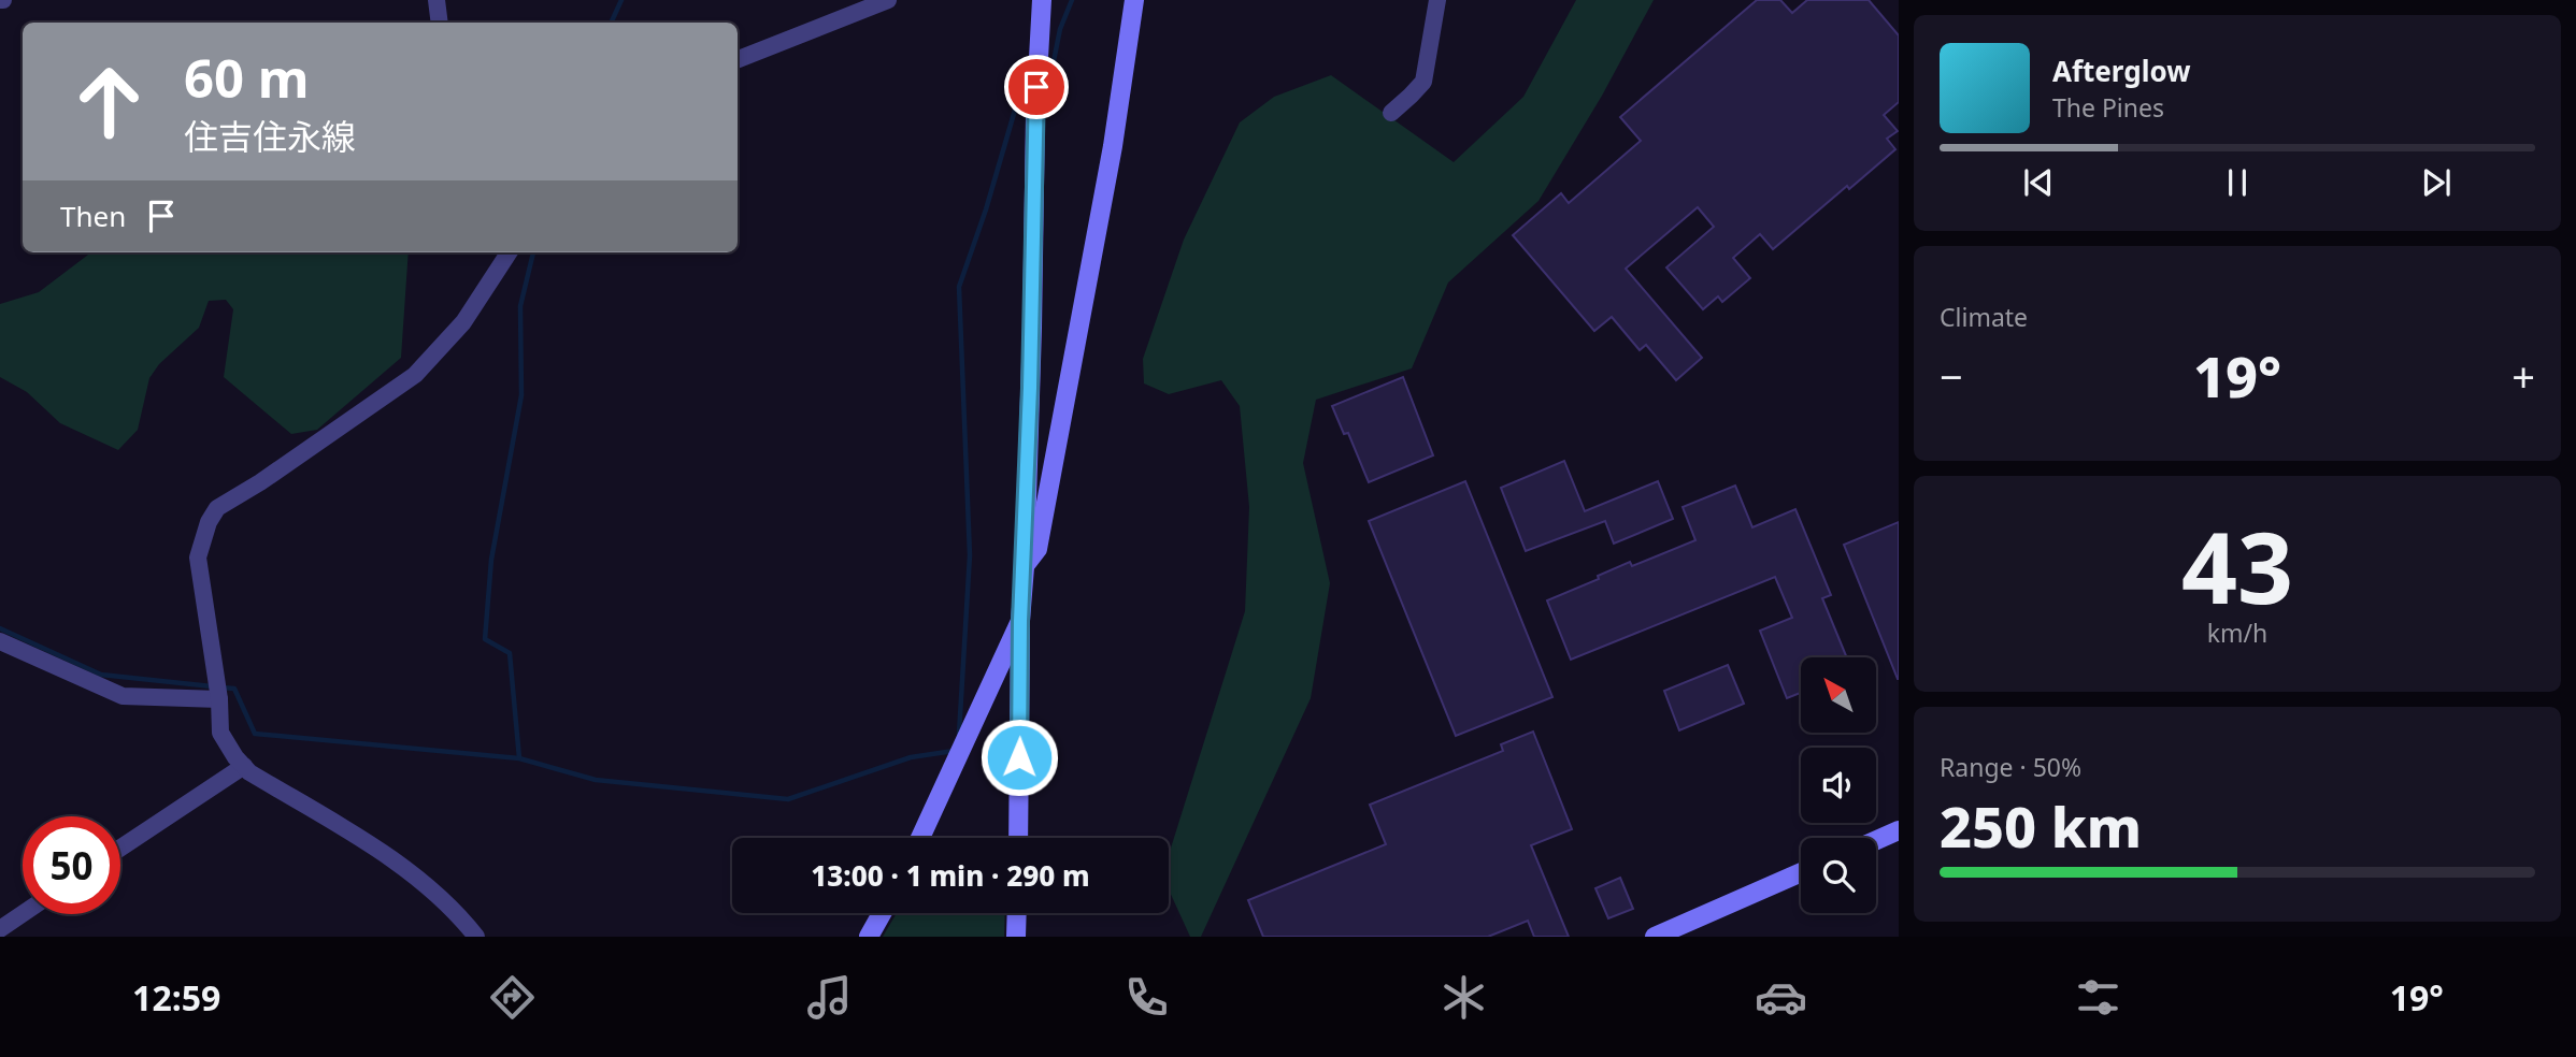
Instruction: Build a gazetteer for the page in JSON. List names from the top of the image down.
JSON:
{
  "north": "top left",
  "page": {
    "turn": ["60 m", "住吉住永線"],
    "song": ["Afterglow", "The Pines"],
    "then": "Then",
    "tile": [
      "Climate",
      ["43", "km/h"],
      ["Range · 50%", "250 km"]
    ],
    "heat": ["−", "19°", "+"],
    "limit": "50",
    "trip": "13:00 · 1 min · 290 m",
    "tabs": ["12:59", "19°"]
  }
}
